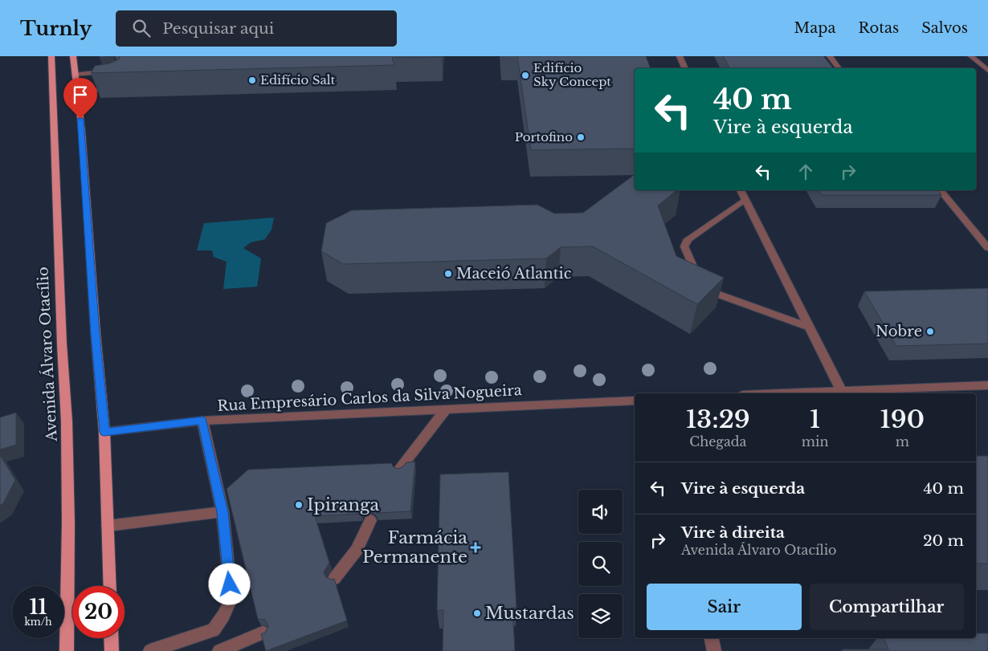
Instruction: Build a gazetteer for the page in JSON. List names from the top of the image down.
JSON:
{
  "streets": {
    "main road": ["Avenida Álvaro Otacílio"],
    "street": ["Rua Empresário Carlos da Silva Nogueira"]
  },
  "places": {
    "other": [
      "Edifício Sky Concept",
      "Edifício Salt",
      "Portofino",
      "Maceió Atlantic",
      "Nobre",
      "Ipiranga",
      "Mustardas"
    ],
    "health": ["Farmácia Permanente"]
  },
  "page": {
    "header": "Turnly",
    "search": "Pesquisar aqui",
    "nav": ["Mapa", "Rotas", "Salvos"],
    "turn": ["40 m", "Vire à esquerda"],
    "eta": [
      "13:29",
      "Chegada",
      "1",
      "min",
      "190",
      "m"
    ],
    "list": [
      {
        "name": "Vire à esquerda",
        "value": "40 m"
      },
      {
        "name": "Vire à direita",
        "note": "Avenida Álvaro Otacílio",
        "value": "20 m"
      }
    ],
    "buttons": ["Sair", "Compartilhar"],
    "speed": "11 km/h",
    "limit": "20"
  }
}
